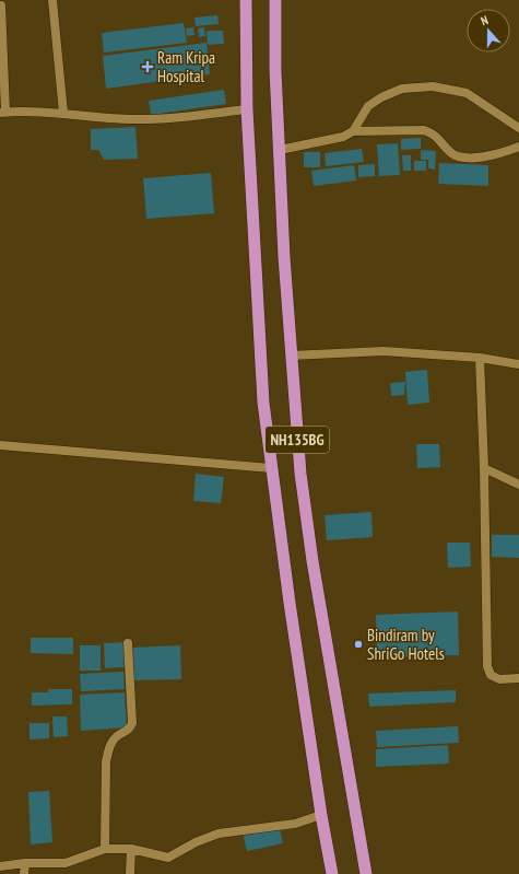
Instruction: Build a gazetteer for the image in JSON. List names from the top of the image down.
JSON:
{
  "streets": {
    "highway": ["NH135BG"]
  },
  "places": {
    "health": ["Ram Kripa Hospital"],
    "other": ["Bindiram by ShriGo Hotels"]
  },
  "north": "top"
}
